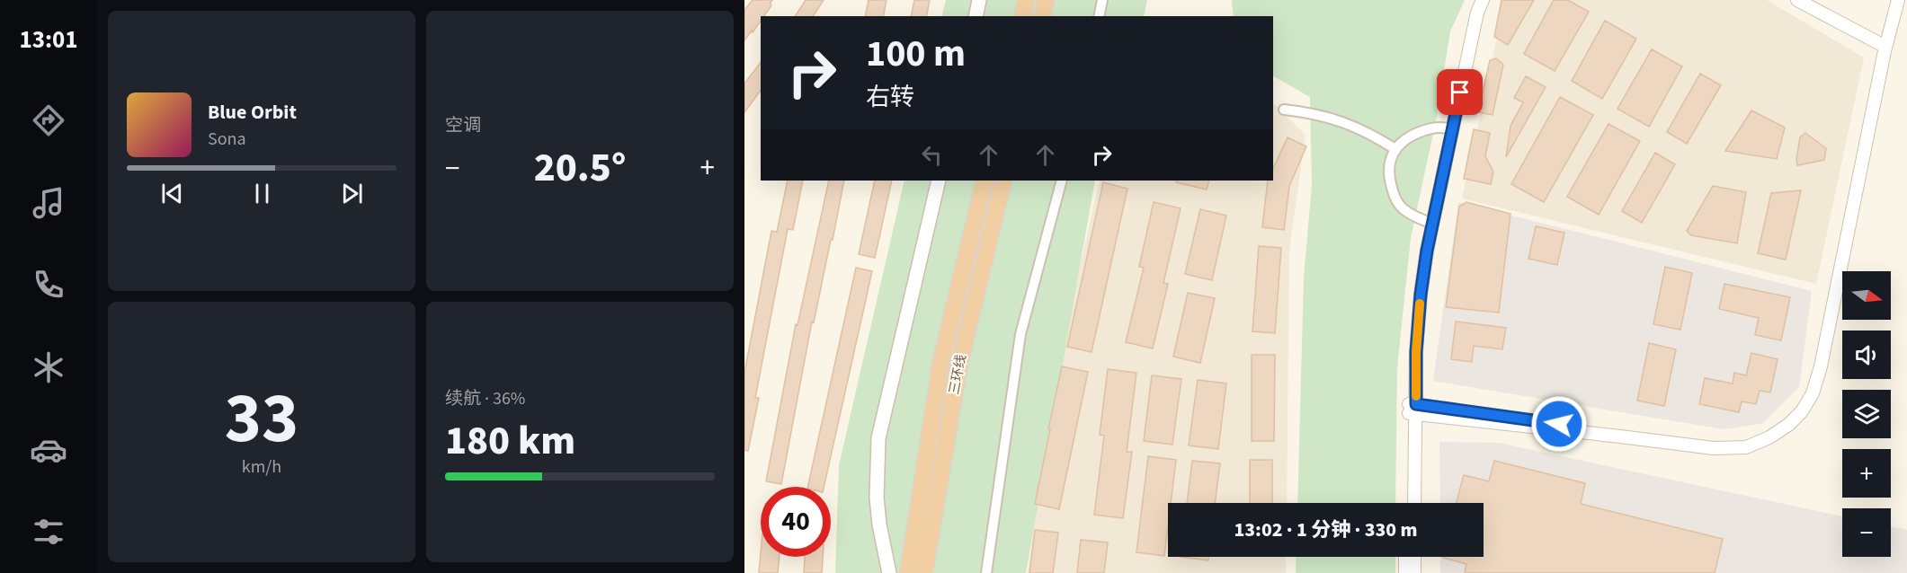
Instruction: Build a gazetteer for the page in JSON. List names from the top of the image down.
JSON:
{
  "streets": {
    "highway": ["三环线"]
  },
  "north": "right",
  "page": {
    "tabs": "13:01",
    "tile": [
      "空调",
      ["33", "km/h"],
      ["续航 · 36%", "180 km"]
    ],
    "turn": ["100 m", "右转"],
    "song": ["Blue Orbit", "Sona"],
    "heat": ["−", "20.5°", "+"],
    "map_buttons": ["+", "−"],
    "limit": "40",
    "trip": "13:02 · 1 分钟 · 330 m"
  }
}
